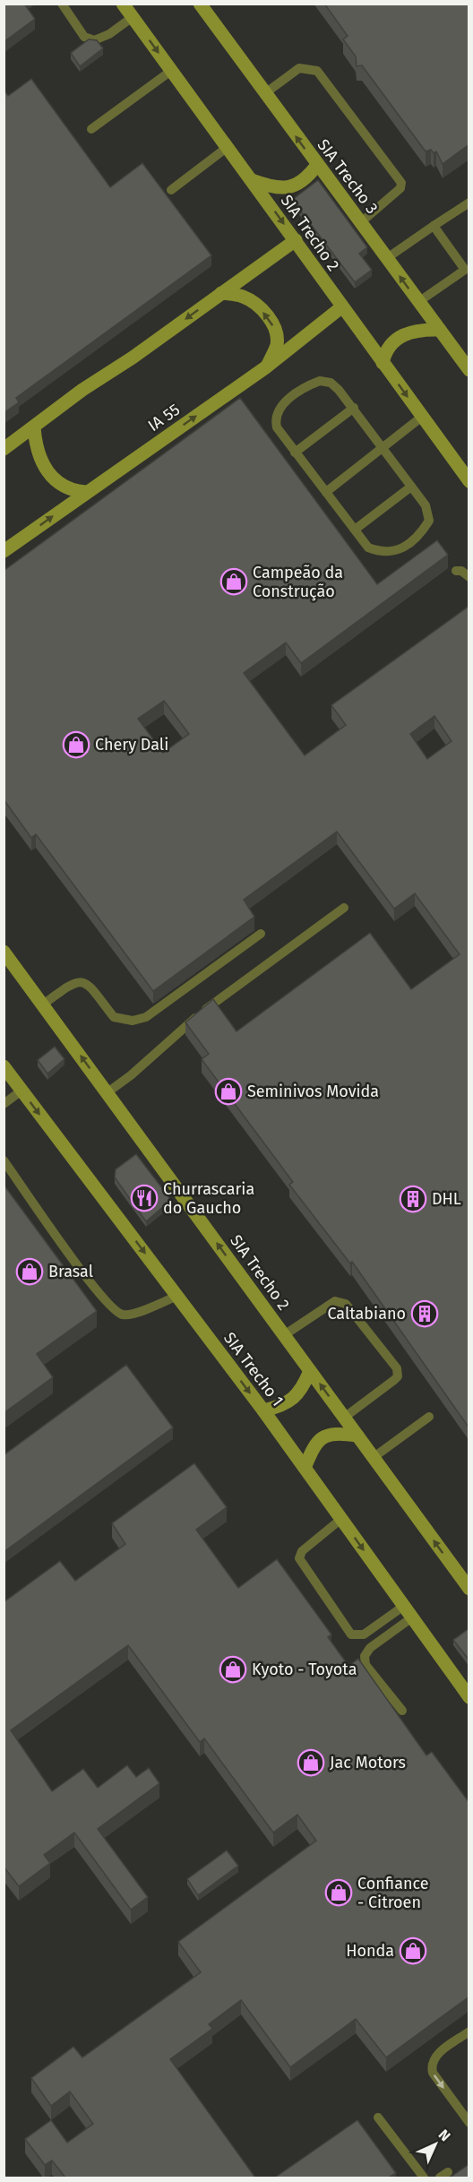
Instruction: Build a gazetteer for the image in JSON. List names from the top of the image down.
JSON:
{
  "streets": {
    "main road": [
      "SIA Trecho 3",
      "SIA Trecho 2",
      "IA 55",
      "SIA Trecho 1"
    ]
  },
  "crossings": [
    ["SIA Trecho 2", "IA 55"]
  ],
  "one_way": ["SIA Trecho 1"],
  "places": {
    "shop": [
      "Campeão da Construção",
      "Chery Dali",
      "Seminivos Movida",
      "Brasal",
      "Kyoto - Toyota",
      "Jac Motors",
      "Confiance - Citroen",
      "Honda"
    ],
    "restaurant": ["Churrascaria do Gaucho"],
    "building": ["DHL", "Caltabiano"]
  },
  "north": "top right"
}
